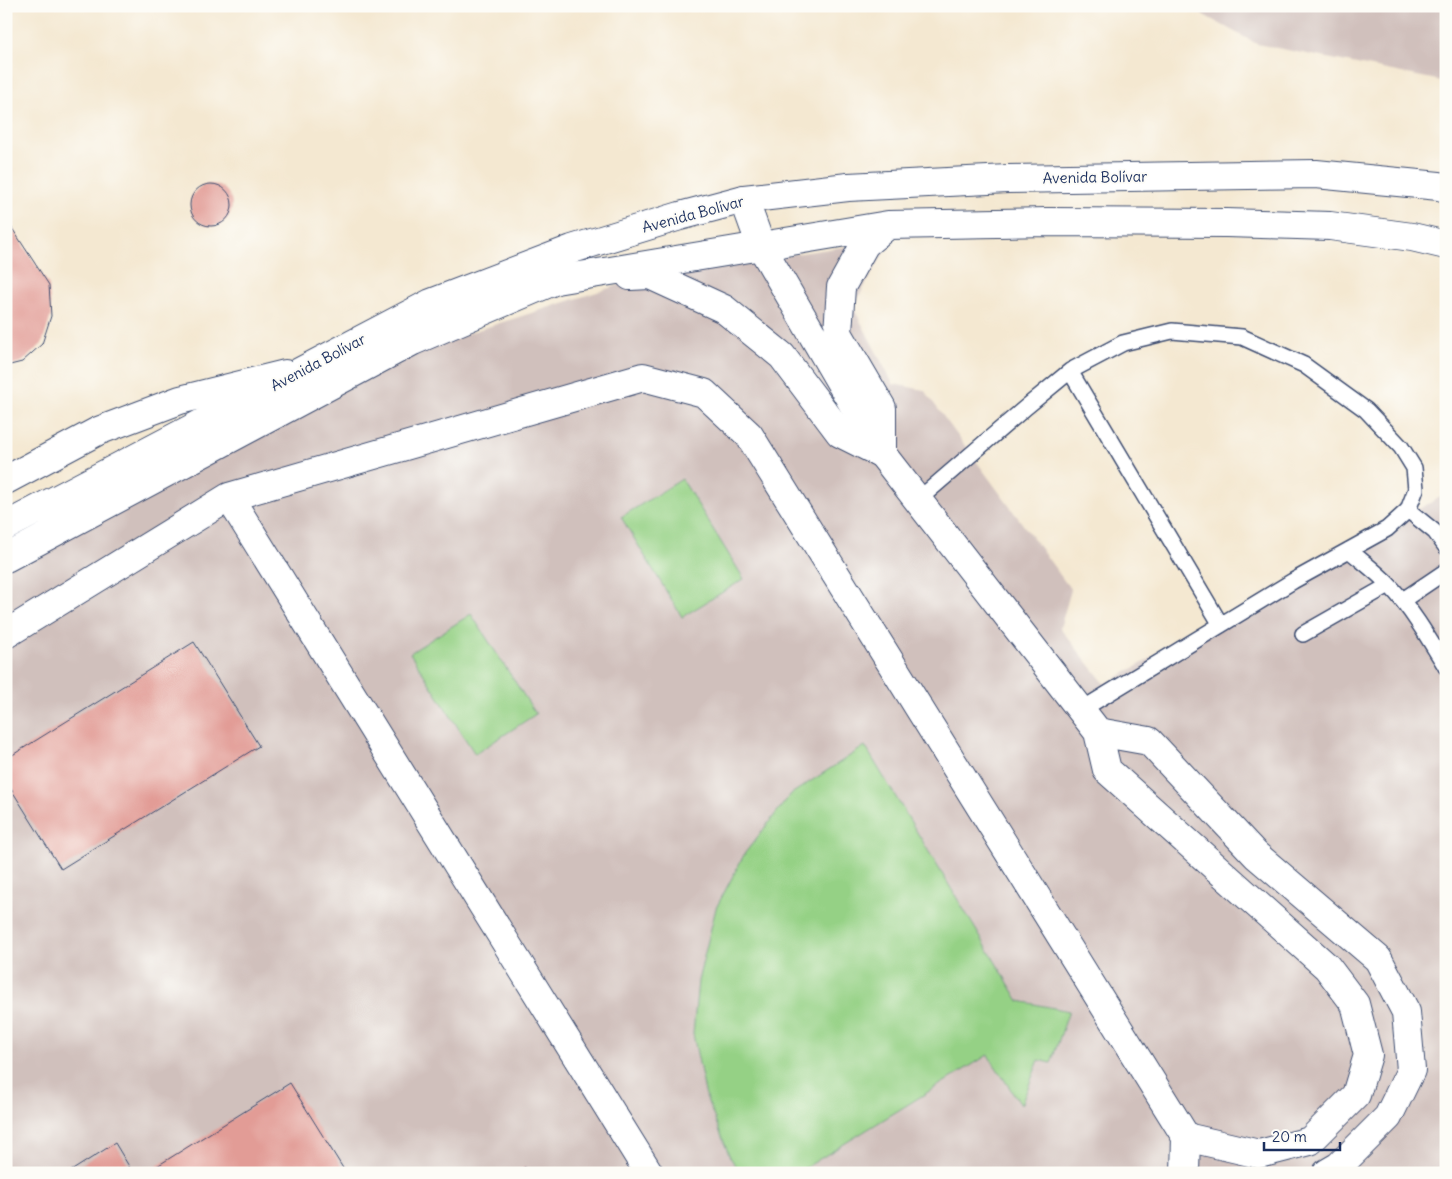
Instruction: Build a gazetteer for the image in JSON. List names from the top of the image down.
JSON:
{
  "streets": {
    "street": ["Avenida Bolívar"]
  },
  "scale_bar": "20 m"
}
